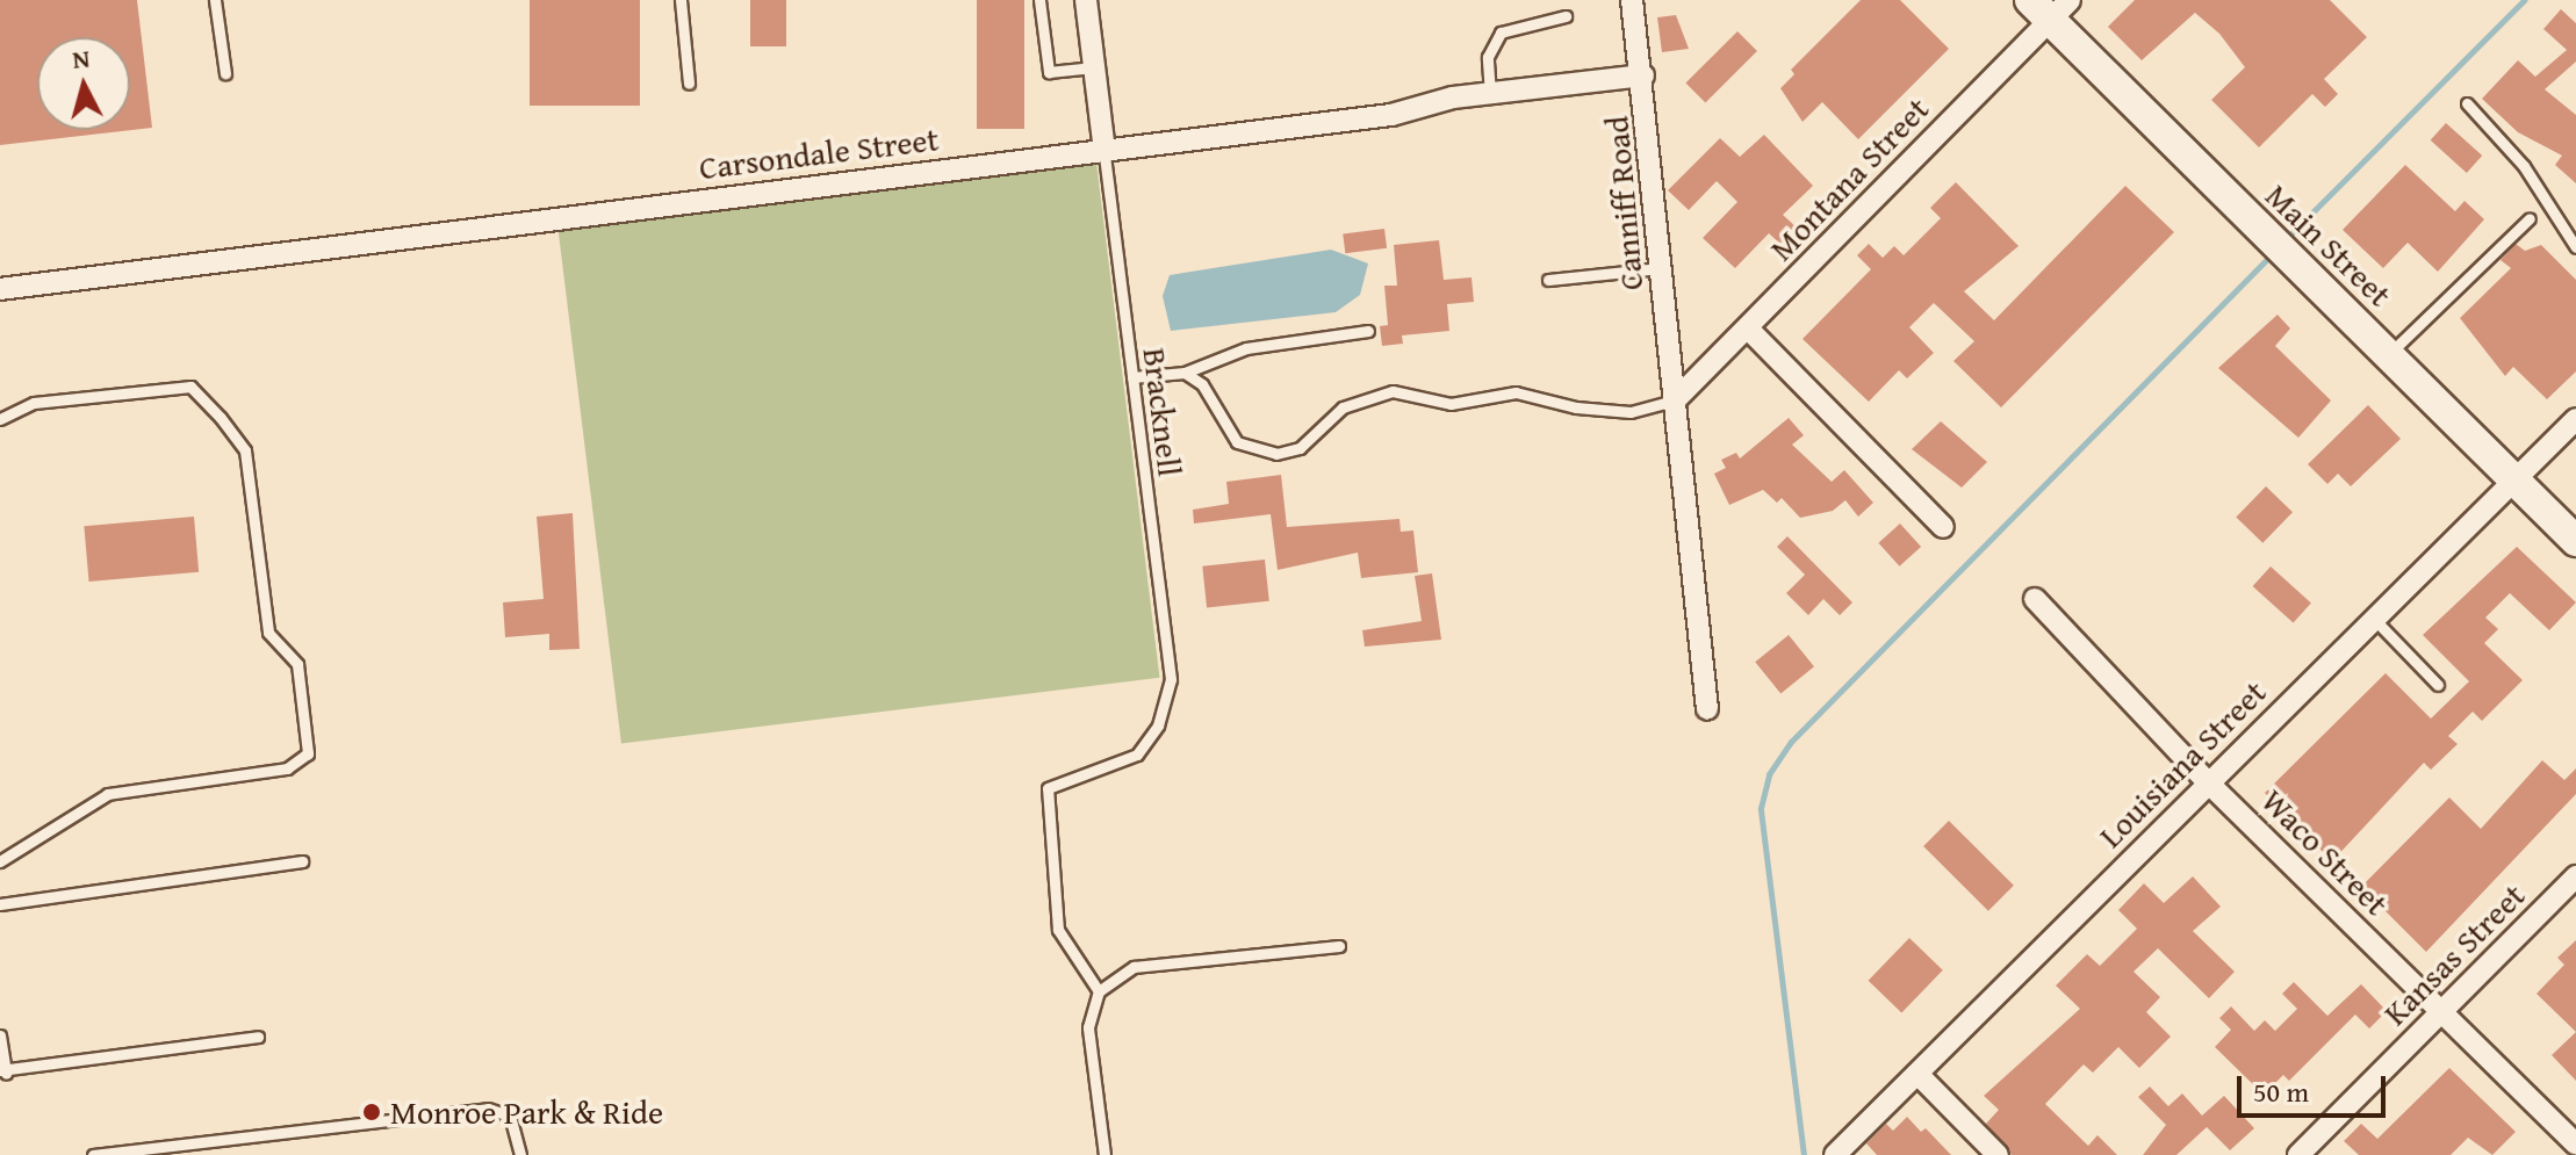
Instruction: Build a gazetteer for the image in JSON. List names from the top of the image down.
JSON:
{
  "streets": {
    "street": [
      "Carsondale Street",
      "Montana Street",
      "Canniff Road",
      "Main Street",
      "Louisiana Street",
      "Waco Street",
      "Kansas Street"
    ],
    "lane": ["Bracknell"]
  },
  "crossings": [
    ["Carsondale Street", "Canniff Road"],
    ["Carsondale Street", "Bracknell"],
    ["Montana Street", "Canniff Road"],
    ["Montana Street", "Main Street"],
    ["Main Street", "Louisiana Street"],
    ["Louisiana Street", "Waco Street"],
    ["Waco Street", "Kansas Street"]
  ],
  "places": ["Monroe Park & Ride"],
  "scale_bar": "50 m",
  "north": "top"
}
